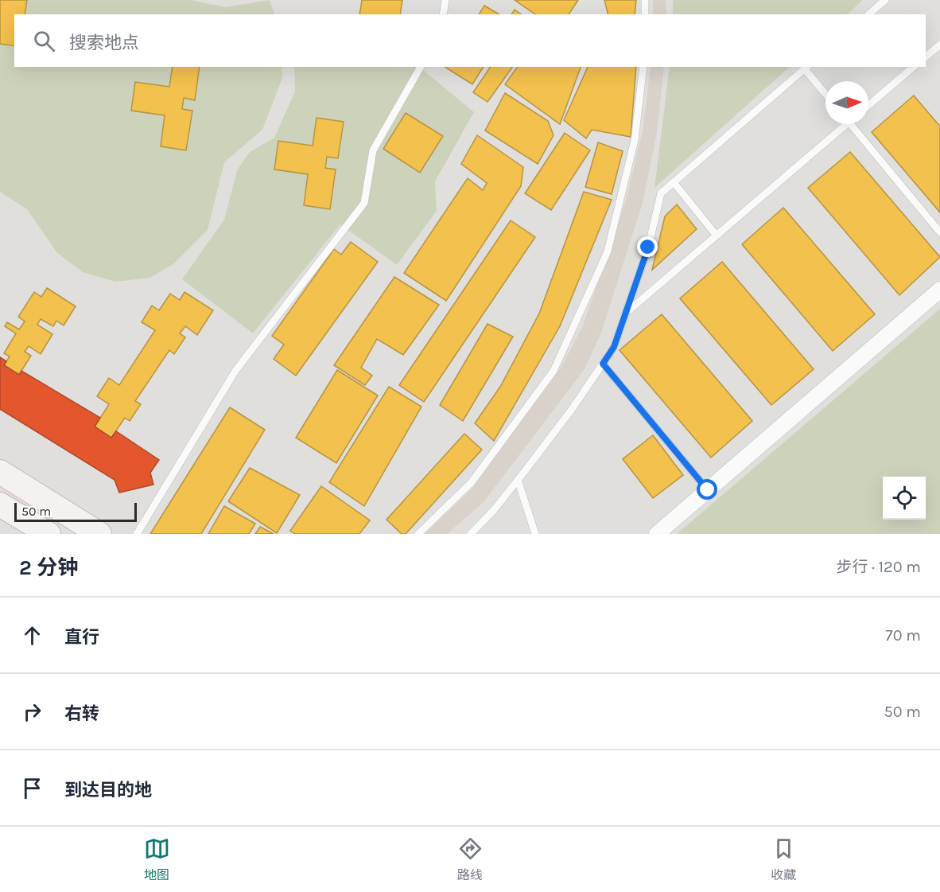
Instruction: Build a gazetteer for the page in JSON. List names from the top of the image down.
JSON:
{
  "scale_bar": "50 m",
  "north": "right",
  "page": {
    "search": "搜索地点",
    "scale": "50 m",
    "heading": ["2 分钟", "步行 · 120 m"],
    "list": [
      ["直行", "70 m"],
      ["右转", "50 m"],
      "到达目的地"
    ],
    "nav": ["地图", "路线", "收藏"]
  }
}
